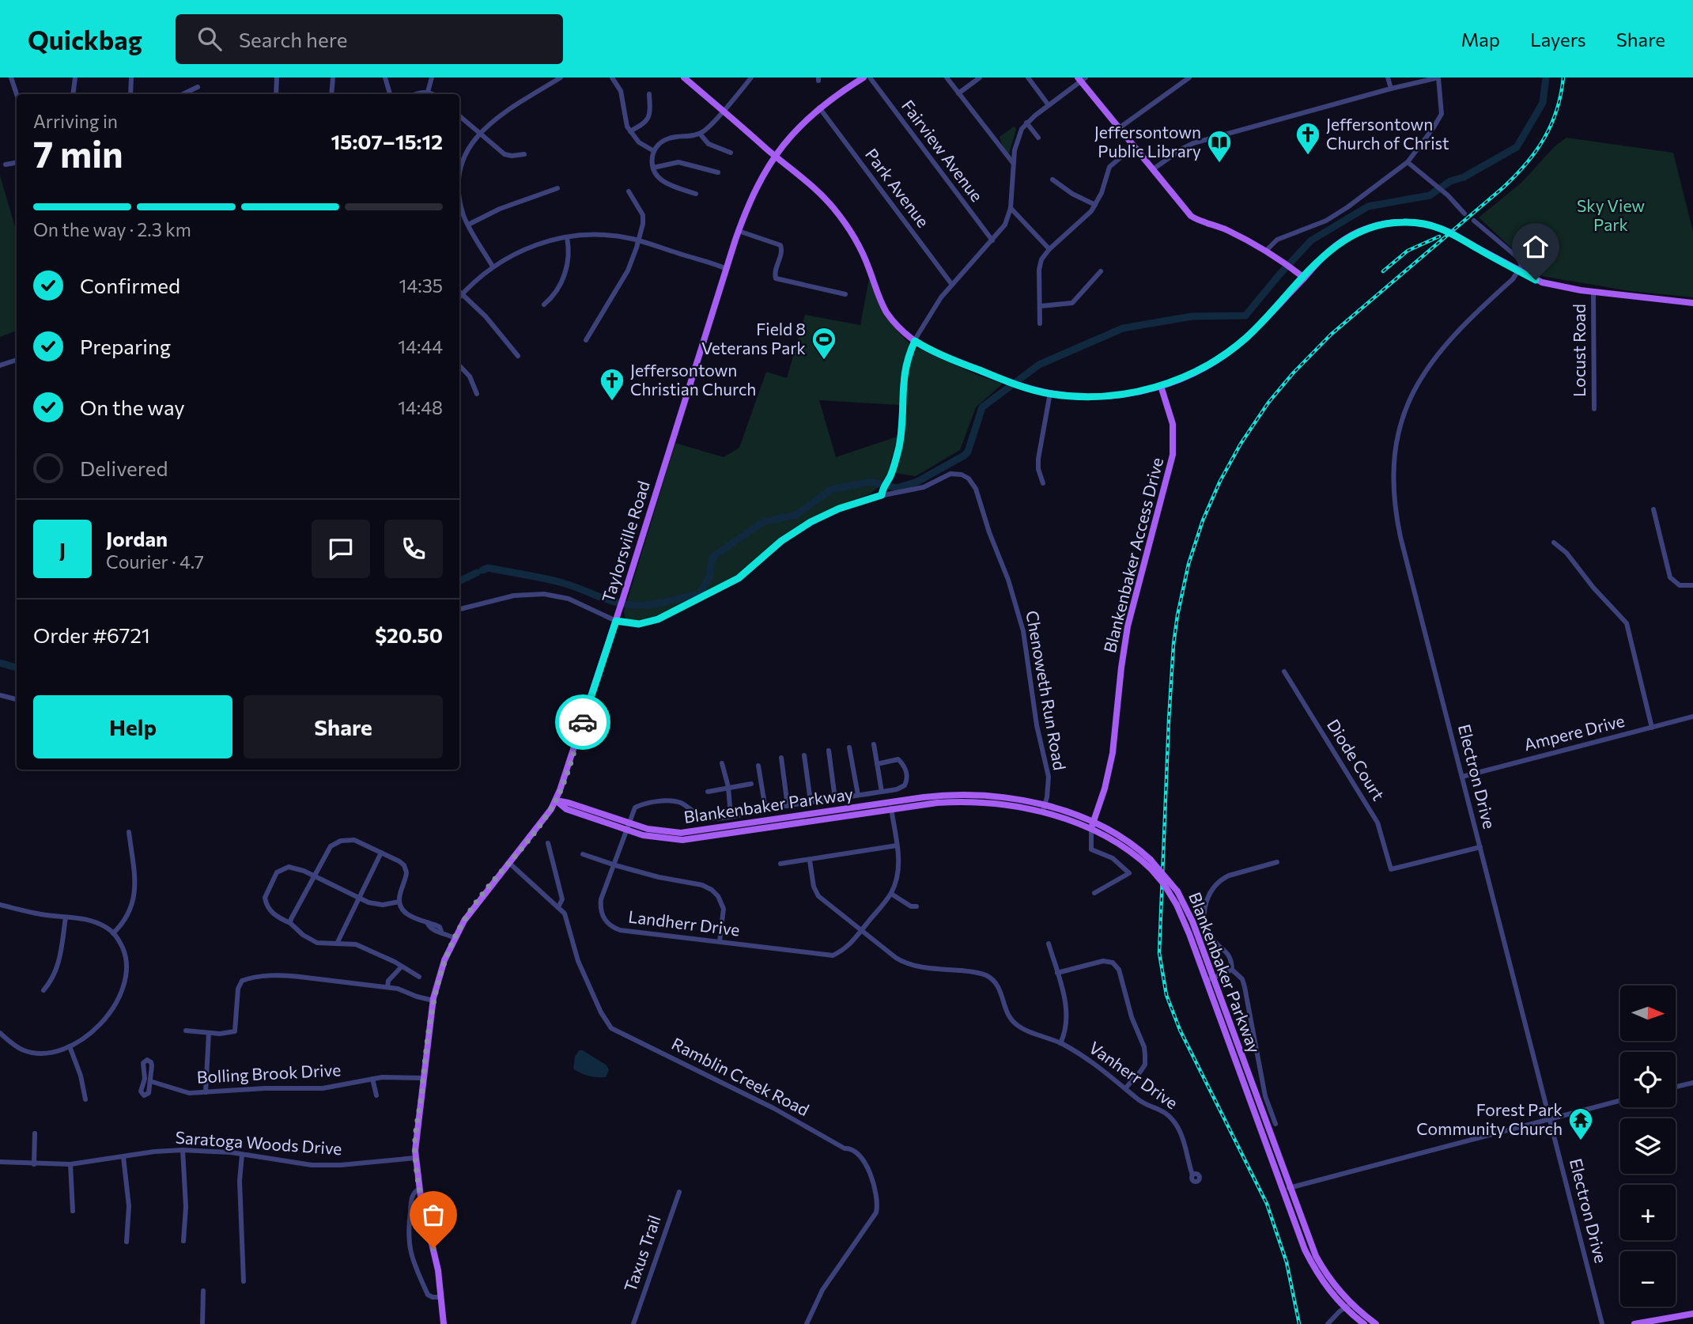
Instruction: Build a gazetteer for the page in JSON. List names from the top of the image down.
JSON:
{
  "streets": {
    "main road": ["Taylorsville Road", "Blankenbaker Access Drive", "Blankenbaker Parkway"],
    "street": [
      "Fairview Avenue",
      "Park Avenue",
      "Locust Road",
      "Chenoweth Run Road",
      "Ampere Drive",
      "Diode Court",
      "Electron Drive",
      "Landherr Drive",
      "Bolling Brook Drive",
      "Vanherr Drive",
      "Ramblin Creek Road",
      "Saratoga Woods Drive",
      "Taxus Trail"
    ]
  },
  "crossings": [
    ["Park Avenue", "Taylorsville Road"],
    ["Taylorsville Road", "Chenoweth Run Road"],
    ["Taylorsville Road", "Blankenbaker Parkway"],
    ["Taylorsville Road", "Bolling Brook Drive"],
    ["Taylorsville Road", "Ramblin Creek Road"],
    ["Taylorsville Road", "Saratoga Woods Drive"],
    ["Blankenbaker Access Drive", "Blankenbaker Parkway"],
    ["Chenoweth Run Road", "Blankenbaker Parkway"],
    ["Ampere Drive", "Electron Drive"],
    ["Diode Court", "Electron Drive"],
    ["Blankenbaker Parkway", "Landherr Drive"],
    ["Landherr Drive", "Vanherr Drive"]
  ],
  "parks": ["Sky View Park"],
  "places": {
    "church": ["Jeffersontown Church of Christ", "Jeffersontown Christian Church"],
    "library": ["Jeffersontown Public Library"],
    "sports": ["Field 8 Veterans Park"],
    "temple": ["Forest Park Community Church"]
  },
  "north": "right",
  "page": {
    "header": "Quickbag",
    "search": "Search here",
    "nav": ["Map", "Layers", "Share"],
    "heading": ["7 min", "Arriving in", "15:07–15:12"],
    "panel": [
      "Jordan",
      "Courier · 4.7",
      "Order #6721",
      "$20.50"
    ],
    "bar": "On the way · 2.3 km",
    "list": [
      ["Confirmed", "14:35"],
      ["Preparing", "14:44"],
      ["On the way", "14:48"],
      "Delivered"
    ],
    "round": "J",
    "buttons": ["Help", "Share"],
    "map_buttons": ["+", "−"]
  }
}
